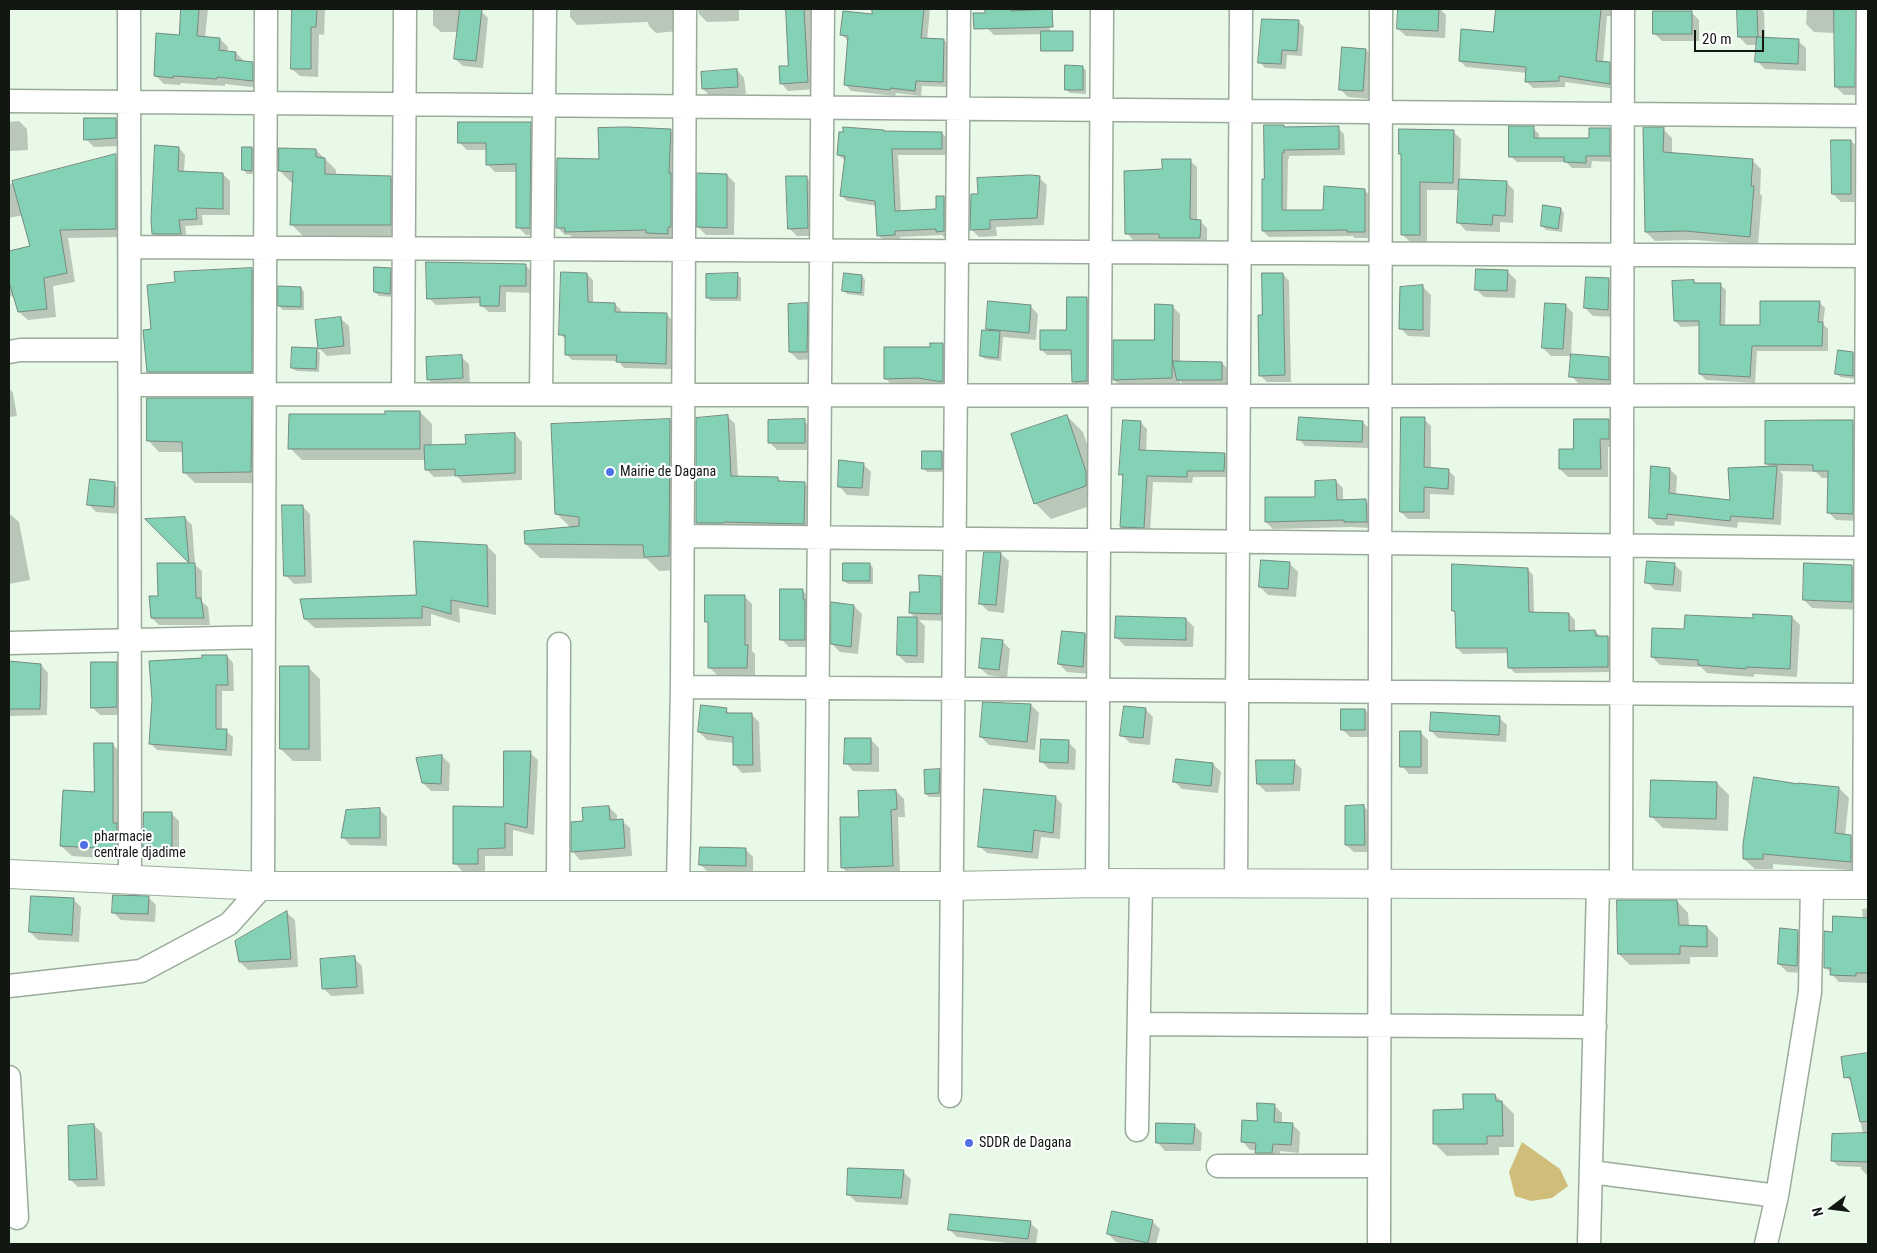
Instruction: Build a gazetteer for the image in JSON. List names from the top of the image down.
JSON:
{
  "places": ["Mairie de Dagana", "pharmacie centrale djadime", "SDDR de Dagana"],
  "scale_bar": "20 m",
  "north": "left"
}
